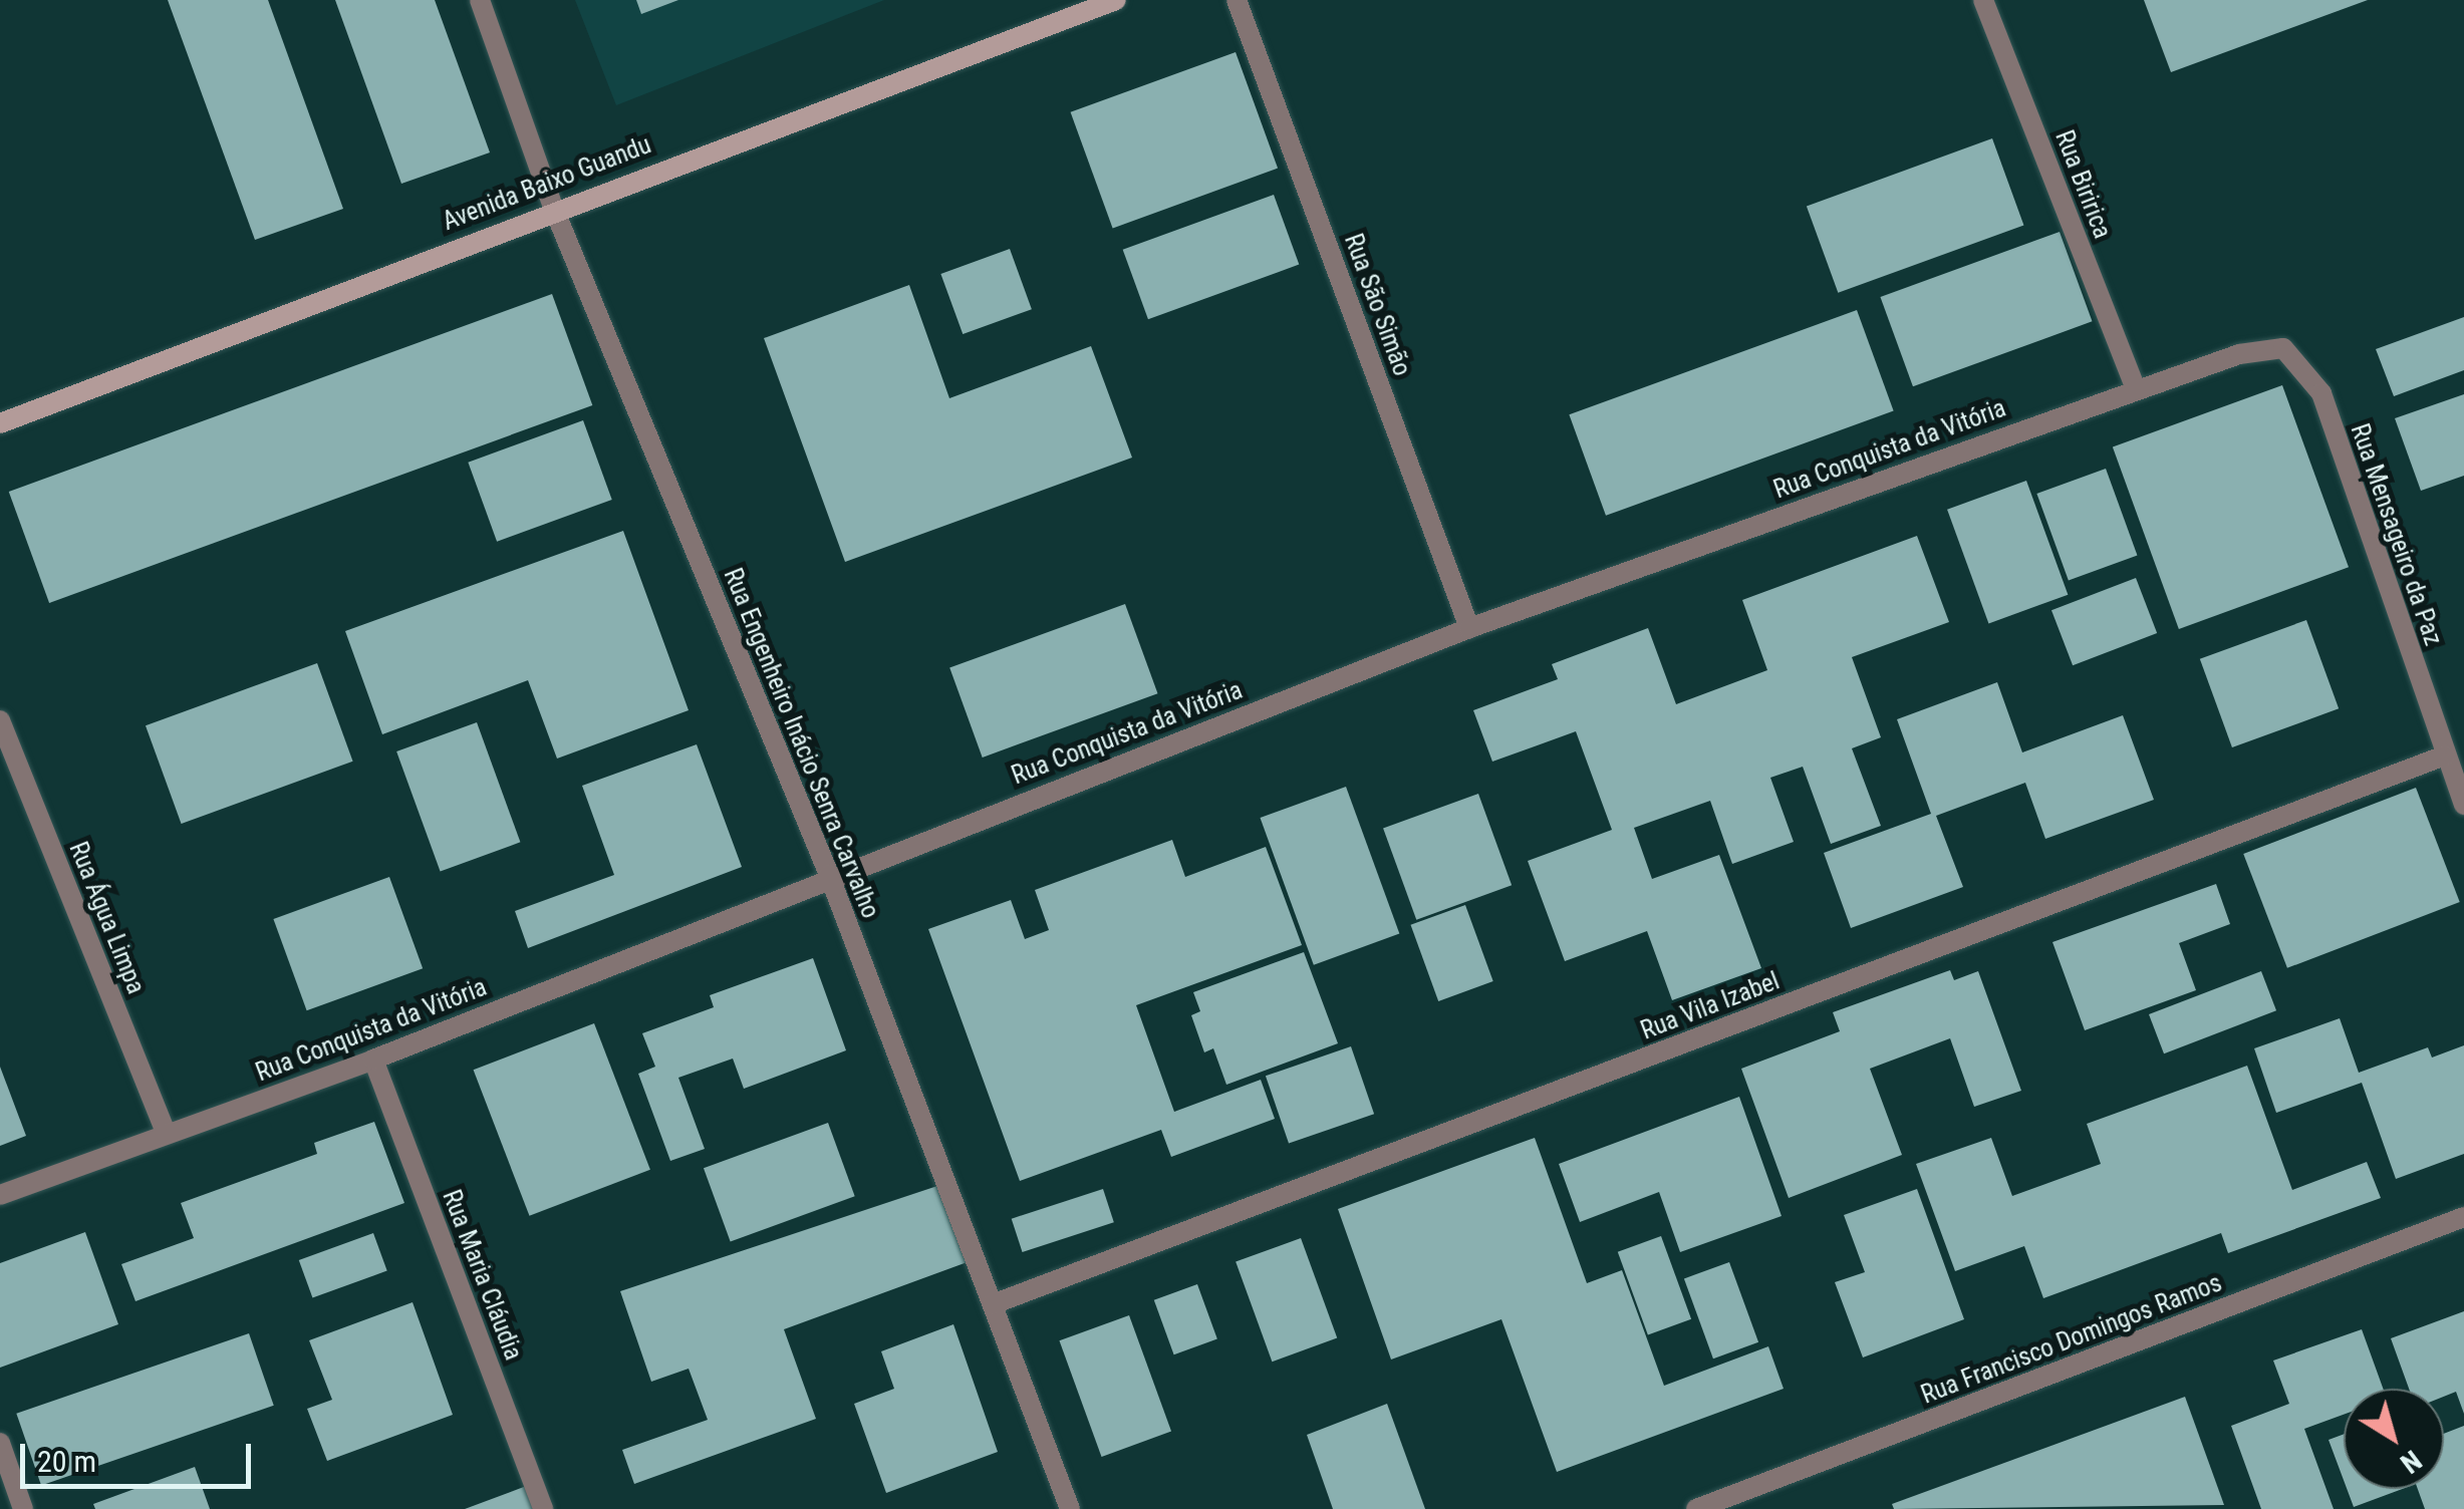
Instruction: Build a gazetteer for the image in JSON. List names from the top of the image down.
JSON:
{
  "streets": {
    "street": [
      "Avenida Baixo Guandu",
      "Rua Biririca",
      "Rua São Simão",
      "Rua Conquista da Vitória",
      "Rua Mensageiro da Paz",
      "Rua Engenheiro Inácio Senra Carvalho",
      "Rua Água Limpa",
      "Rua Vila Izabel",
      "Rua Maria Cláudia",
      "Rua Francisco Domingos Ramos"
    ]
  },
  "crossings": [
    ["Avenida Baixo Guandu", "Rua Engenheiro Inácio Senra Carvalho"],
    ["Rua Biririca", "Rua Conquista da Vitória"],
    ["Rua São Simão", "Rua Conquista da Vitória"],
    ["Rua Conquista da Vitória", "Rua Mensageiro da Paz"],
    ["Rua Conquista da Vitória", "Rua Engenheiro Inácio Senra Carvalho"],
    ["Rua Conquista da Vitória", "Rua Água Limpa"],
    ["Rua Conquista da Vitória", "Rua Maria Cláudia"],
    ["Rua Mensageiro da Paz", "Rua Vila Izabel"],
    ["Rua Engenheiro Inácio Senra Carvalho", "Rua Vila Izabel"]
  ],
  "scale_bar": "20 m",
  "north": "bottom right"
}
